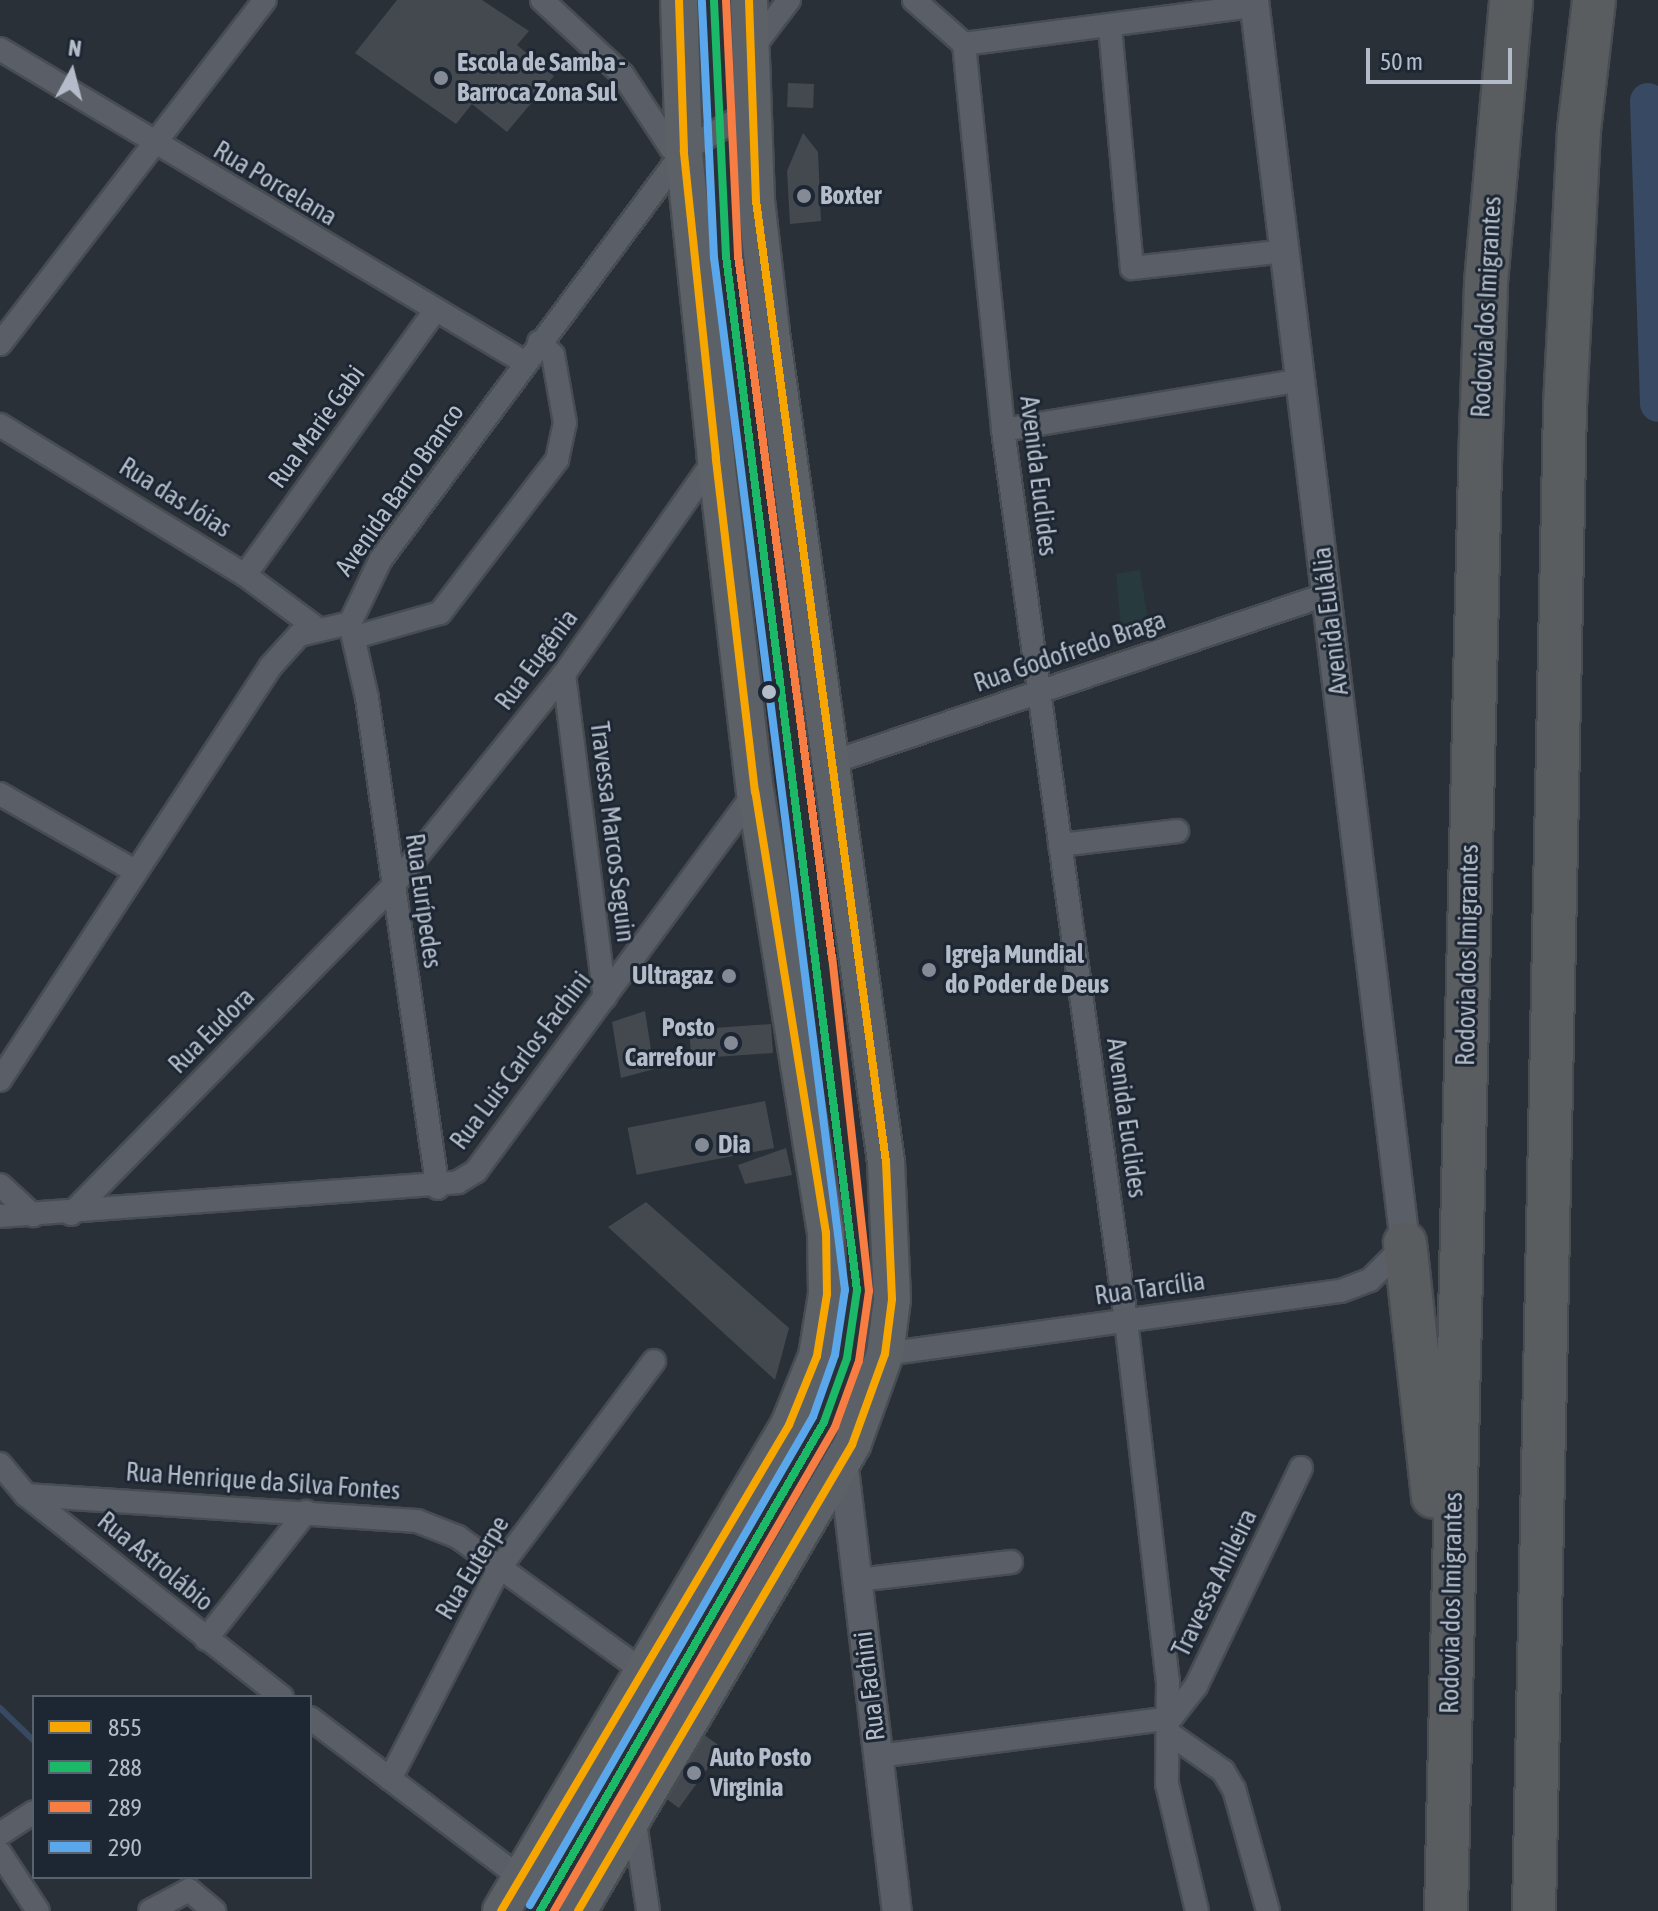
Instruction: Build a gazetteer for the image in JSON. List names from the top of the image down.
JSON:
{
  "streets": {
    "highway": ["Rodovia dos Imigrantes"],
    "street": [
      "Rua Porcelana",
      "Rua Marie Gabi",
      "Avenida Euclides",
      "Avenida Barro Branco",
      "Rua das Jóias",
      "Avenida Eulália",
      "Rua Godofredo Braga",
      "Rua Eugênia",
      "Travessa Marcos Seguin",
      "Rua Eurípedes",
      "Rua Eudora",
      "Rua Luis Carlos Fachini",
      "Rua Tarcília",
      "Rua Henrique da Silva Fontes",
      "Rua Astrolábio",
      "Rua Euterpe",
      "Travessa Anileira",
      "Rua Fachini"
    ]
  },
  "crossings": [
    ["Rua Porcelana", "Rua Marie Gabi"],
    ["Rua Porcelana", "Avenida Barro Branco"],
    ["Rua Marie Gabi", "Rua das Jóias"],
    ["Avenida Euclides", "Rua Godofredo Braga"],
    ["Avenida Euclides", "Rua Tarcília"],
    ["Avenida Euclides", "Travessa Anileira"],
    ["Avenida Barro Branco", "Rua Eurípedes"],
    ["Avenida Eulália", "Rua Godofredo Braga"],
    ["Avenida Eulália", "Rua Tarcília"],
    ["Rua Eugênia", "Travessa Marcos Seguin"],
    ["Rua Eugênia", "Rua Eurípedes"],
    ["Rua Eugênia", "Rua Eudora"],
    ["Travessa Marcos Seguin", "Rua Luis Carlos Fachini"],
    ["Rua Eurípedes", "Rua Eudora"],
    ["Rua Eurípedes", "Rua Luis Carlos Fachini"],
    ["Rua Eudora", "Rua Luis Carlos Fachini"],
    ["Rua Henrique da Silva Fontes", "Rua Astrolábio"],
    ["Rua Henrique da Silva Fontes", "Rua Euterpe"]
  ],
  "places": [
    "Escola de Samba - Barroca Zona Sul",
    "Boxter",
    "Igreja Mundial do Poder de Deus",
    "Ultragaz",
    "Posto Carrefour",
    "Dia",
    "Auto Posto Virginia"
  ],
  "lines": [
    "transit line 855",
    "transit line 288",
    "transit line 289",
    "transit line 290"
  ],
  "legend": [
    "855",
    "288",
    "289",
    "290"
  ],
  "scale_bar": "50 m",
  "north": "top"
}
